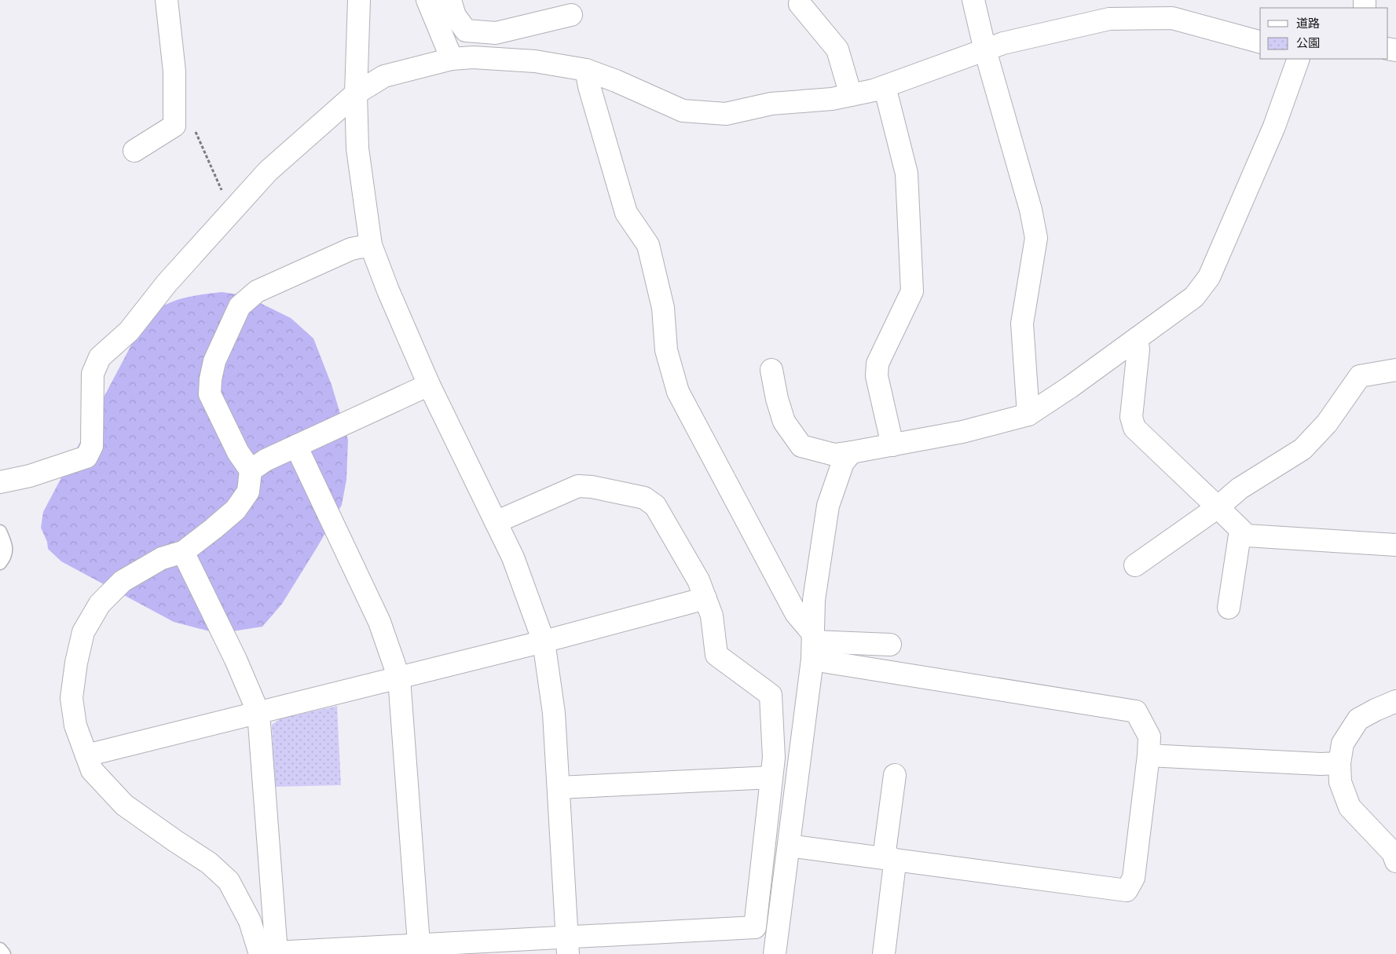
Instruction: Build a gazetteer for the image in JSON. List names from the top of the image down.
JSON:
{
  "legend": ["道路", "公園"]
}
